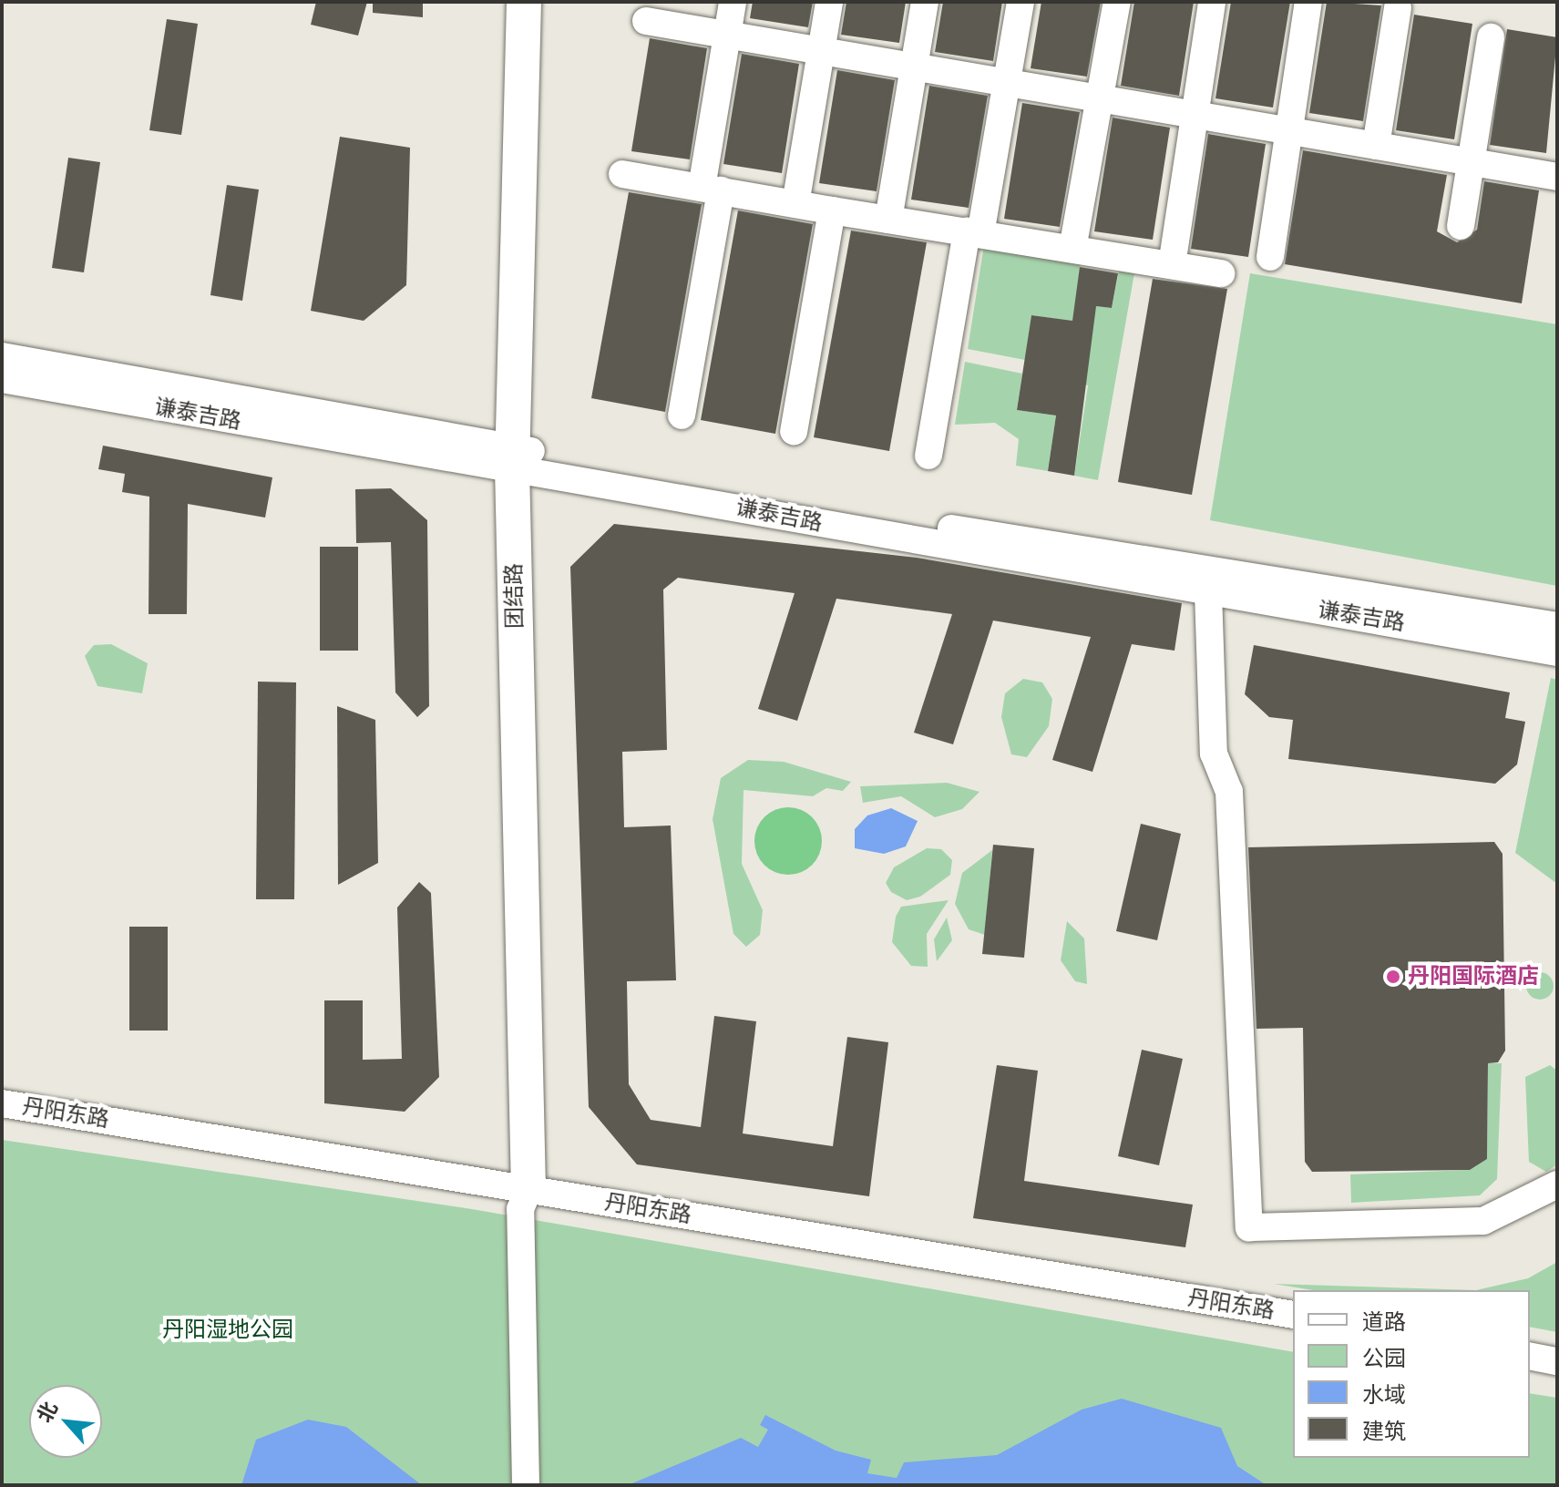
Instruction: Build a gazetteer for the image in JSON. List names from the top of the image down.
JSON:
{
  "streets": {
    "main road": ["团结路"],
    "street": ["谦泰吉路", "丹阳东路"]
  },
  "crossings": [
    ["谦泰吉路", "团结路"],
    ["团结路", "丹阳东路"]
  ],
  "parks": ["丹阳湿地公园"],
  "places": ["丹阳国际酒店"],
  "legend": [
    "道路",
    "公园",
    "水域",
    "建筑"
  ],
  "north": "top left"
}
